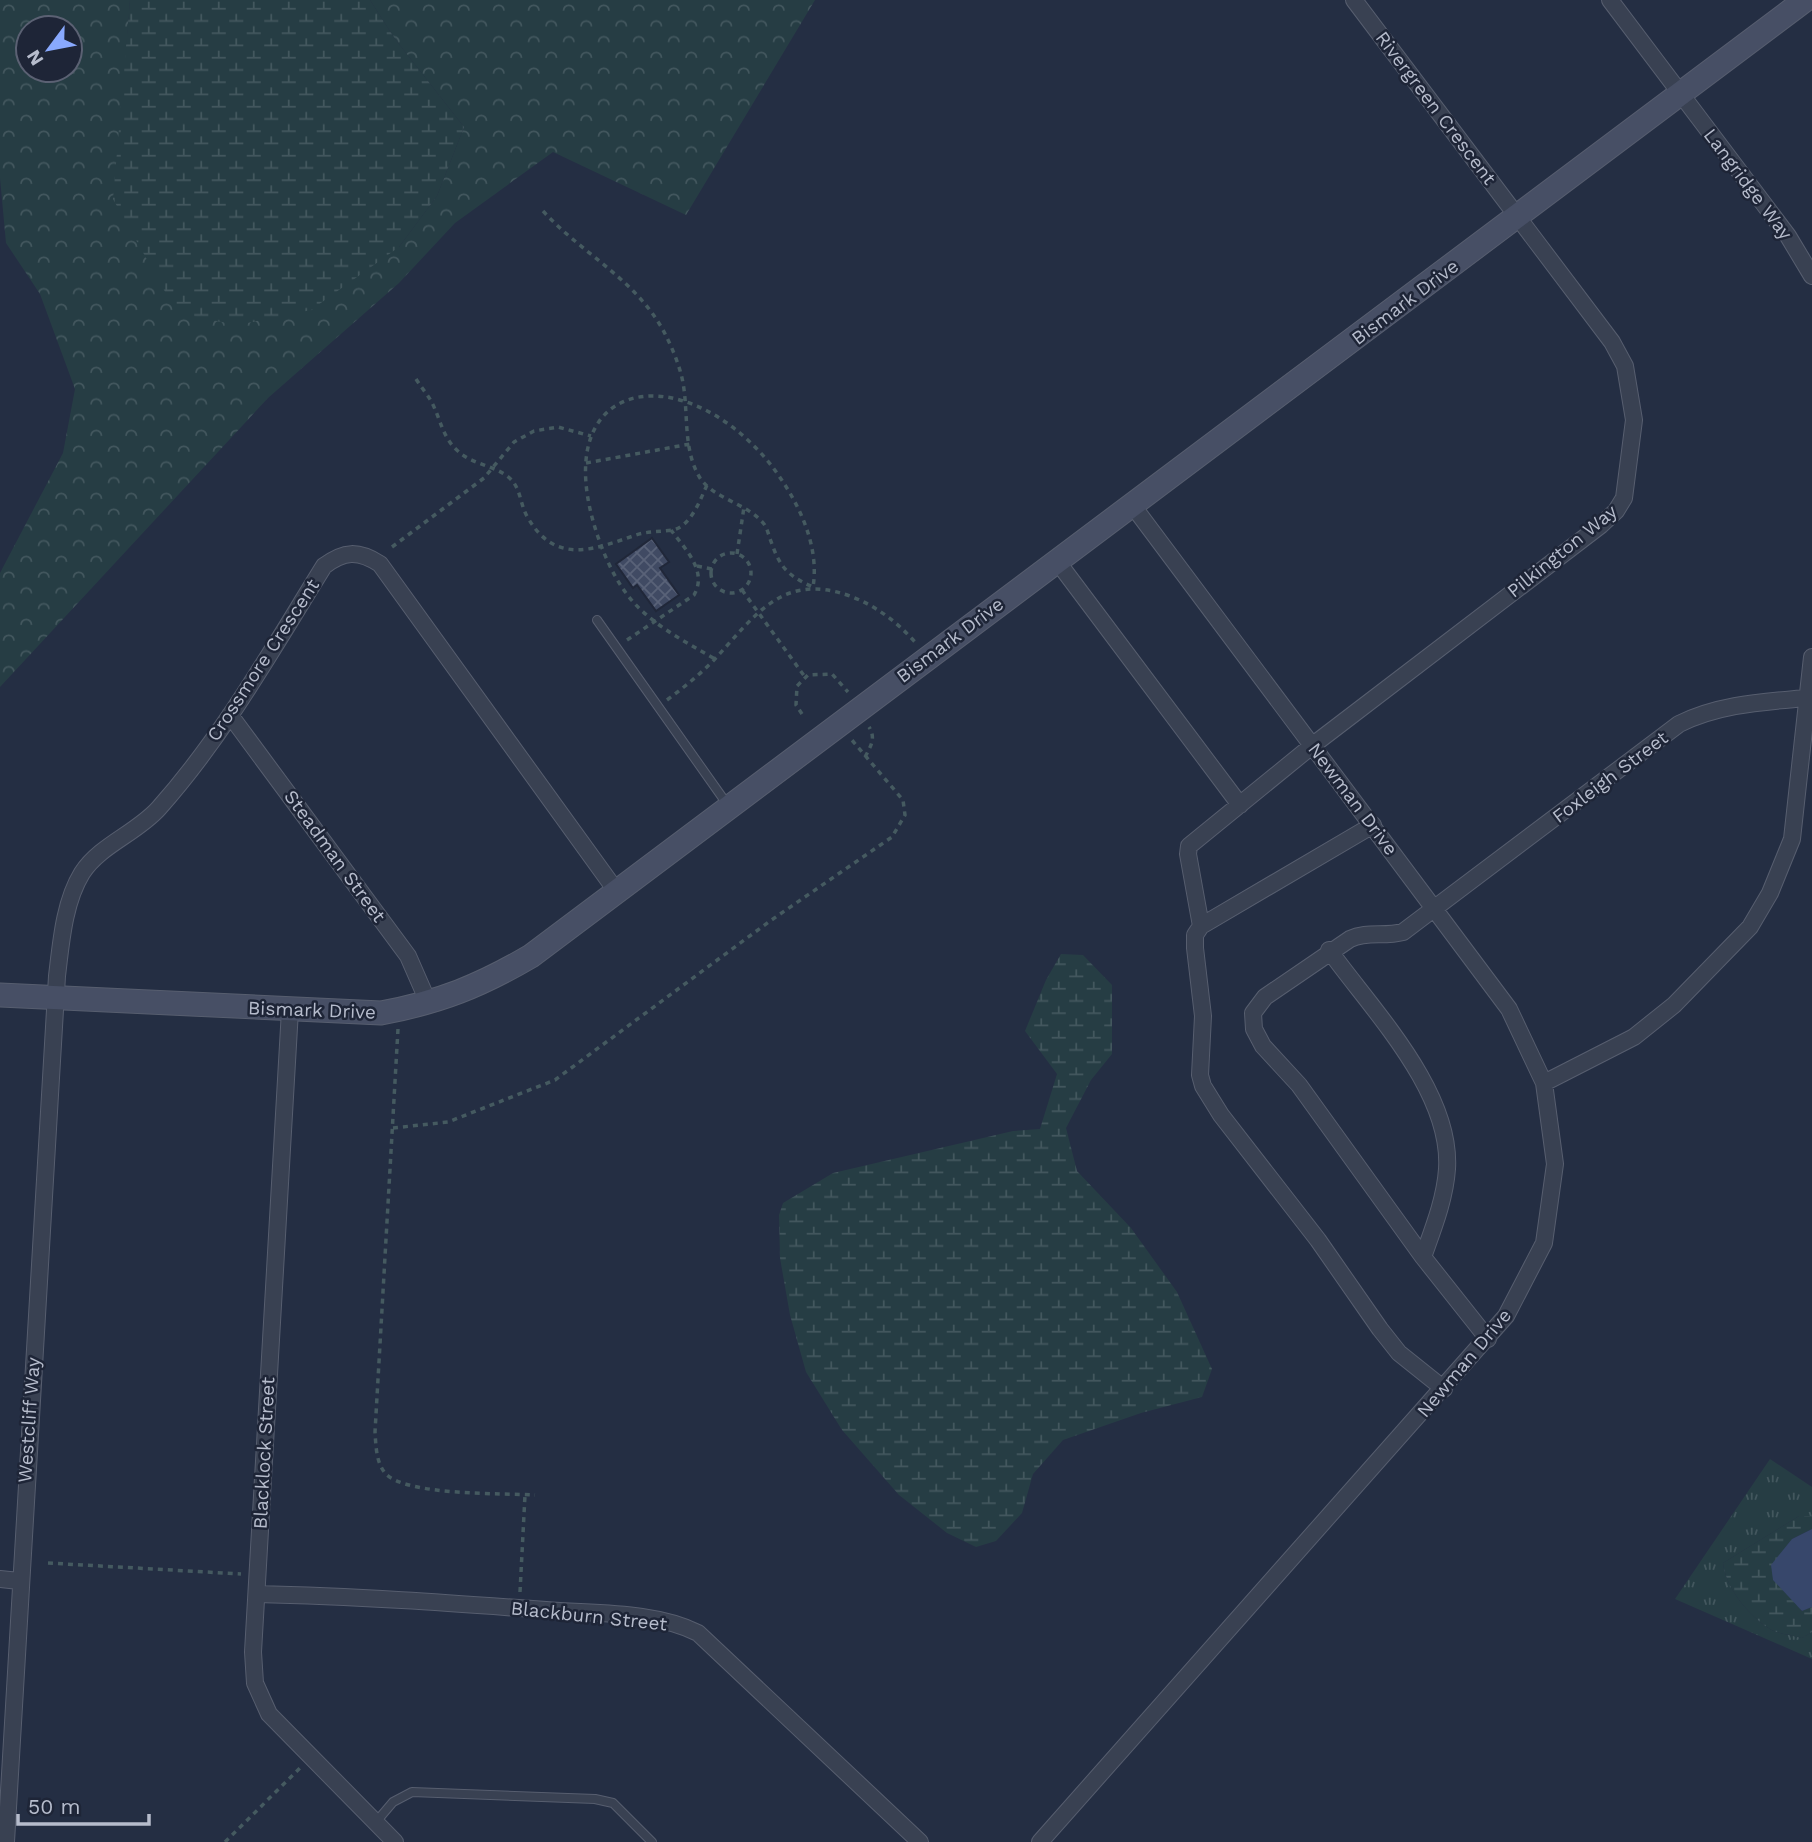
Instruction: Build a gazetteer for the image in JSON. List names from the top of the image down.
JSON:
{
  "streets": {
    "street": [
      "Rivergreen Crescent",
      "Langridge Way",
      "Bismark Drive",
      "Pilkington Way",
      "Crossmore Crescent",
      "Foxleigh Street",
      "Newman Drive",
      "Steadman Street",
      "Westcliff Way",
      "Blacklock Street",
      "Blackburn Street"
    ]
  },
  "crossings": [
    ["Rivergreen Crescent", "Bismark Drive"],
    ["Rivergreen Crescent", "Pilkington Way"],
    ["Langridge Way", "Bismark Drive"],
    ["Bismark Drive", "Pilkington Way"],
    ["Bismark Drive", "Crossmore Crescent"],
    ["Bismark Drive", "Newman Drive"],
    ["Bismark Drive", "Steadman Street"],
    ["Bismark Drive", "Westcliff Way"],
    ["Bismark Drive", "Blacklock Street"],
    ["Pilkington Way", "Newman Drive"],
    ["Crossmore Crescent", "Steadman Street"],
    ["Crossmore Crescent", "Westcliff Way"],
    ["Foxleigh Street", "Newman Drive"],
    ["Blacklock Street", "Blackburn Street"]
  ],
  "scale_bar": "50 m",
  "north": "bottom left"
}
